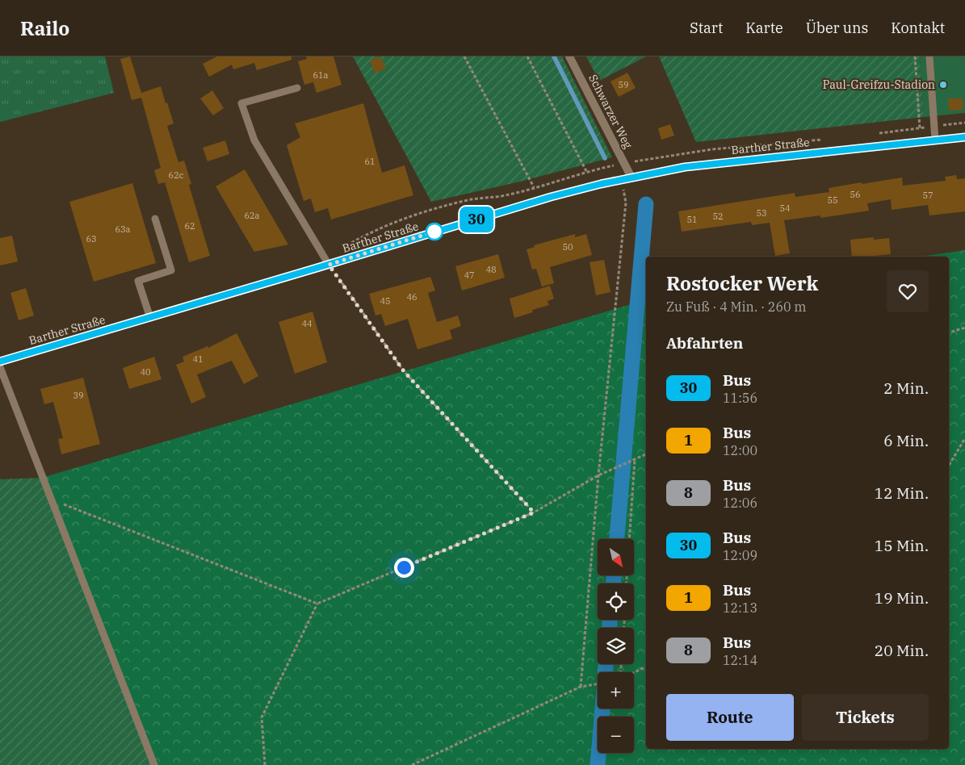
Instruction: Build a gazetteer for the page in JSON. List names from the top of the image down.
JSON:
{
  "streets": {
    "street": ["Schwarzer Weg", "Barther Straße"]
  },
  "crossings": [
    ["Schwarzer Weg", "Barther Straße"]
  ],
  "places": ["Paul-Greifzu-Stadion"],
  "lines": ["bus line 30"],
  "house_numbers": [
    "61a",
    "59",
    "61",
    "62c",
    "56",
    "57",
    "55",
    "54",
    "53",
    "62a",
    "52",
    "51",
    "62",
    "63a",
    "63",
    "50",
    "48",
    "47",
    "46",
    "45",
    "44",
    "41",
    "40",
    "39"
  ],
  "north": "bottom right",
  "page": {
    "header": "Railo",
    "nav": [
      "Start",
      "Karte",
      "Über uns",
      "Kontakt"
    ],
    "on_map": "30",
    "heading": [
      ["Rostocker Werk", "Zu Fuß · 4 Min. · 260 m"],
      "Abfahrten"
    ],
    "list": [
      {
        "mark": "30",
        "name": "Bus",
        "note": "11:56",
        "value": "2 Min."
      },
      {
        "mark": "1",
        "name": "Bus",
        "note": "12:00",
        "value": "6 Min."
      },
      {
        "mark": "8",
        "name": "Bus",
        "note": "12:06",
        "value": "12 Min."
      },
      {
        "mark": "30",
        "name": "Bus",
        "note": "12:09",
        "value": "15 Min."
      },
      {
        "mark": "1",
        "name": "Bus",
        "note": "12:13",
        "value": "19 Min."
      },
      {
        "mark": "8",
        "name": "Bus",
        "note": "12:14",
        "value": "20 Min."
      }
    ],
    "map_buttons": ["+", "−"],
    "buttons": ["Route", "Tickets"]
  }
}
